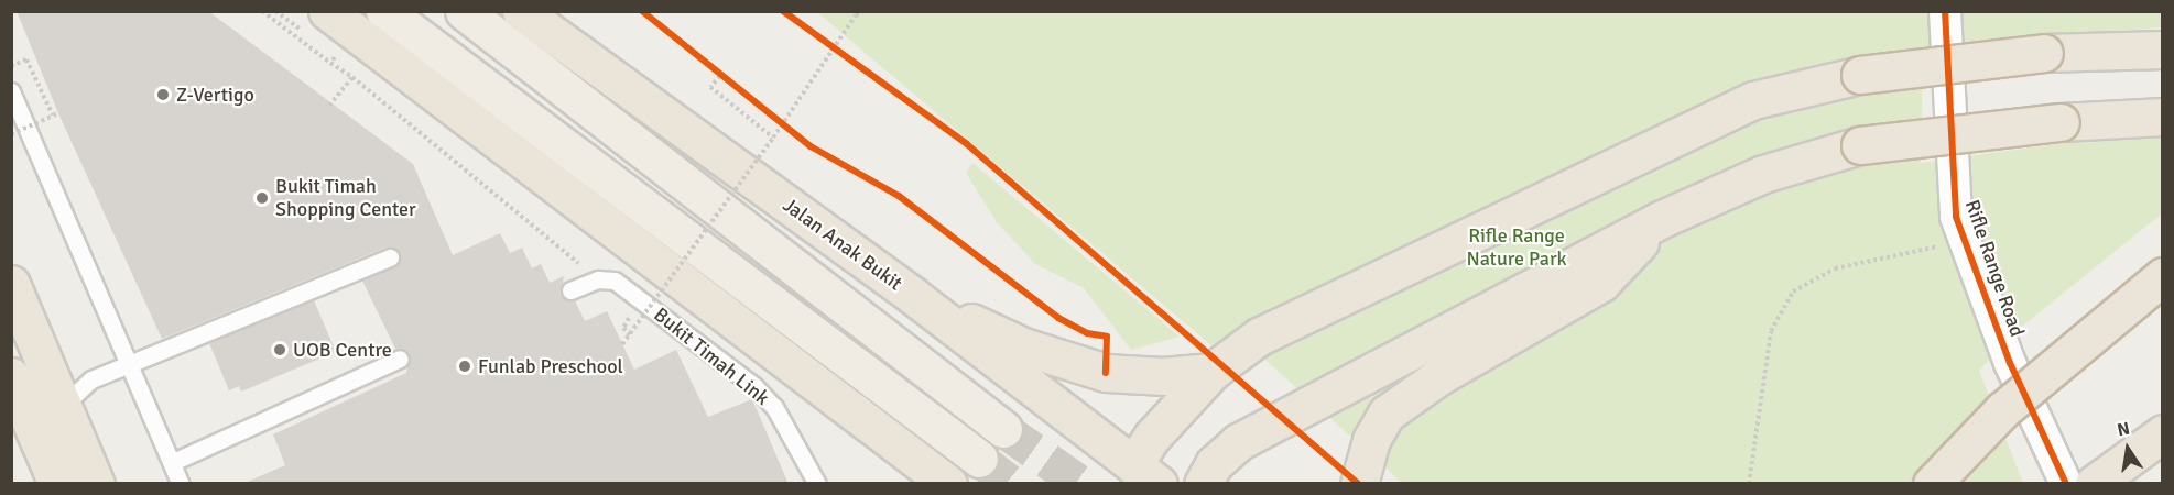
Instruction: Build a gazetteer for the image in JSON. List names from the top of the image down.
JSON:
{
  "streets": {
    "highway": ["Jalan Anak Bukit"],
    "street": ["Rifle Range Road"],
    "lane": ["Bukit Timah Link"]
  },
  "parks": ["Rifle Range Nature Park"],
  "places": [
    "Z-Vertigo",
    "Bukit Timah Shopping Center",
    "UOB Centre",
    "Funlab Preschool"
  ],
  "north": "top"
}
